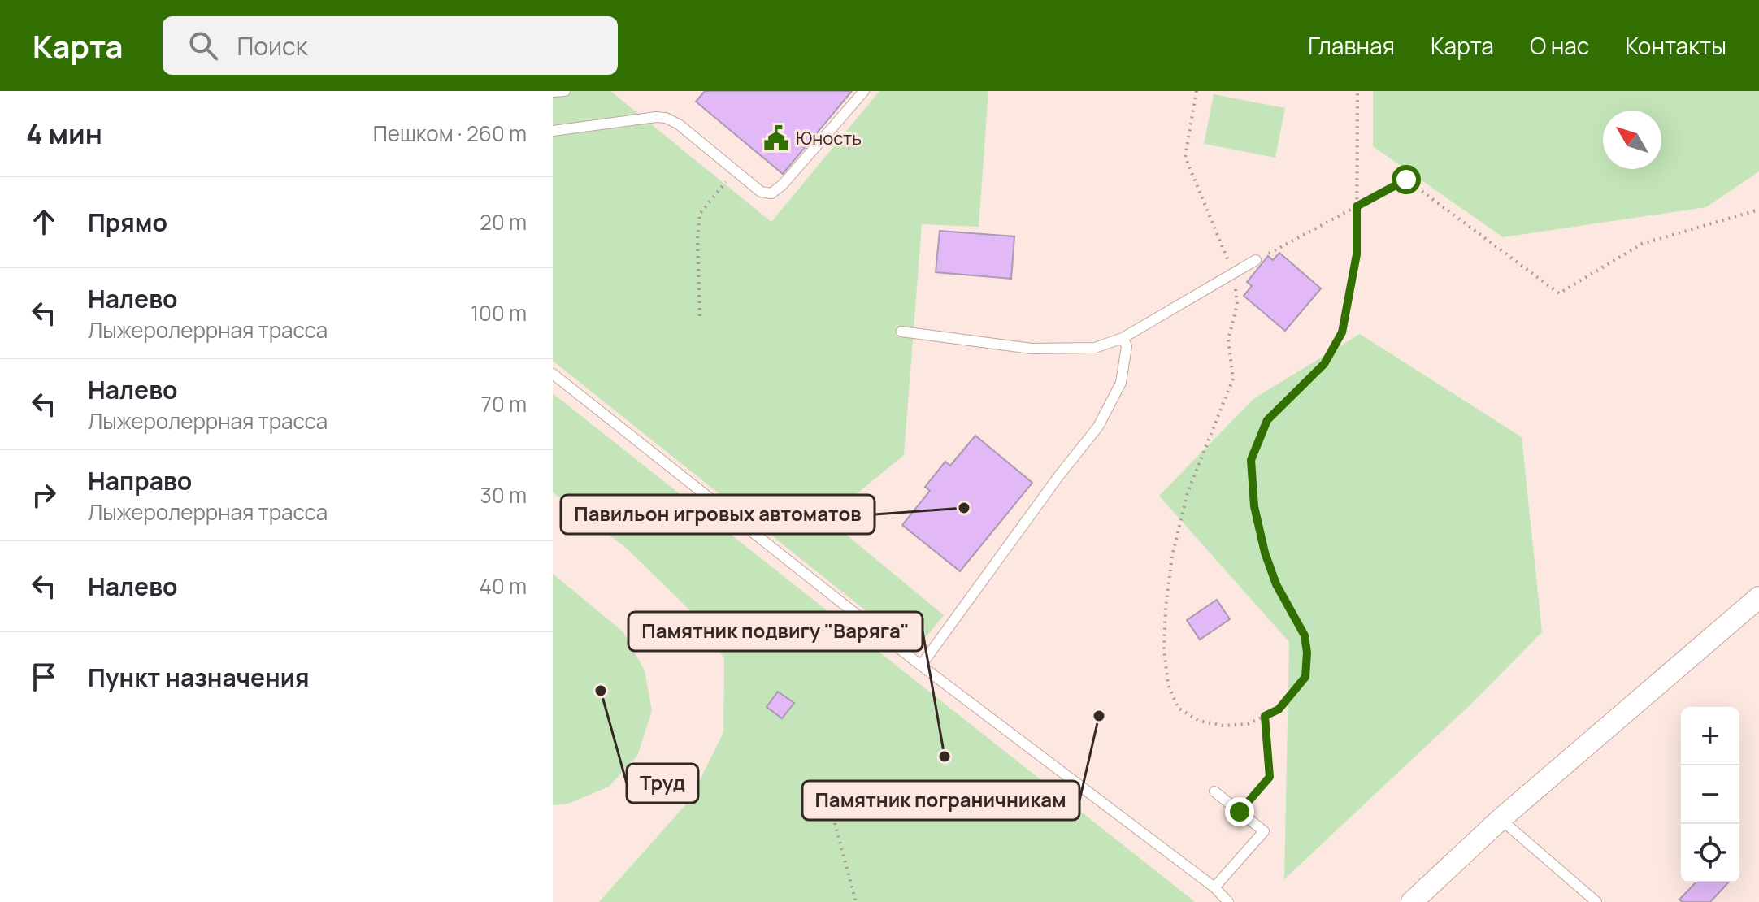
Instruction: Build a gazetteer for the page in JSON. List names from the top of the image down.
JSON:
{
  "places": {
    "public building": ["Юность"],
    "other": [
      "Павильон игровых автоматов",
      "Труд",
      "Памятник пограничникам",
      "Памятник подвигу \"Варяга\""
    ]
  },
  "north": "top left",
  "page": {
    "header": "Карта",
    "search": "Поиск",
    "nav": [
      "Главная",
      "Карта",
      "О нас",
      "Контакты"
    ],
    "heading": ["4 мин", "Пешком · 260 m"],
    "list": [
      ["Прямо", "20 m"],
      ["Налево", "Лыжеролеррная трасса", "100 m"],
      ["Налево", "Лыжеролеррная трасса", "70 m"],
      ["Направо", "Лыжеролеррная трасса", "30 m"],
      ["Налево", "40 m"],
      "Пункт назначения"
    ],
    "map_buttons": ["+", "−"]
  }
}
